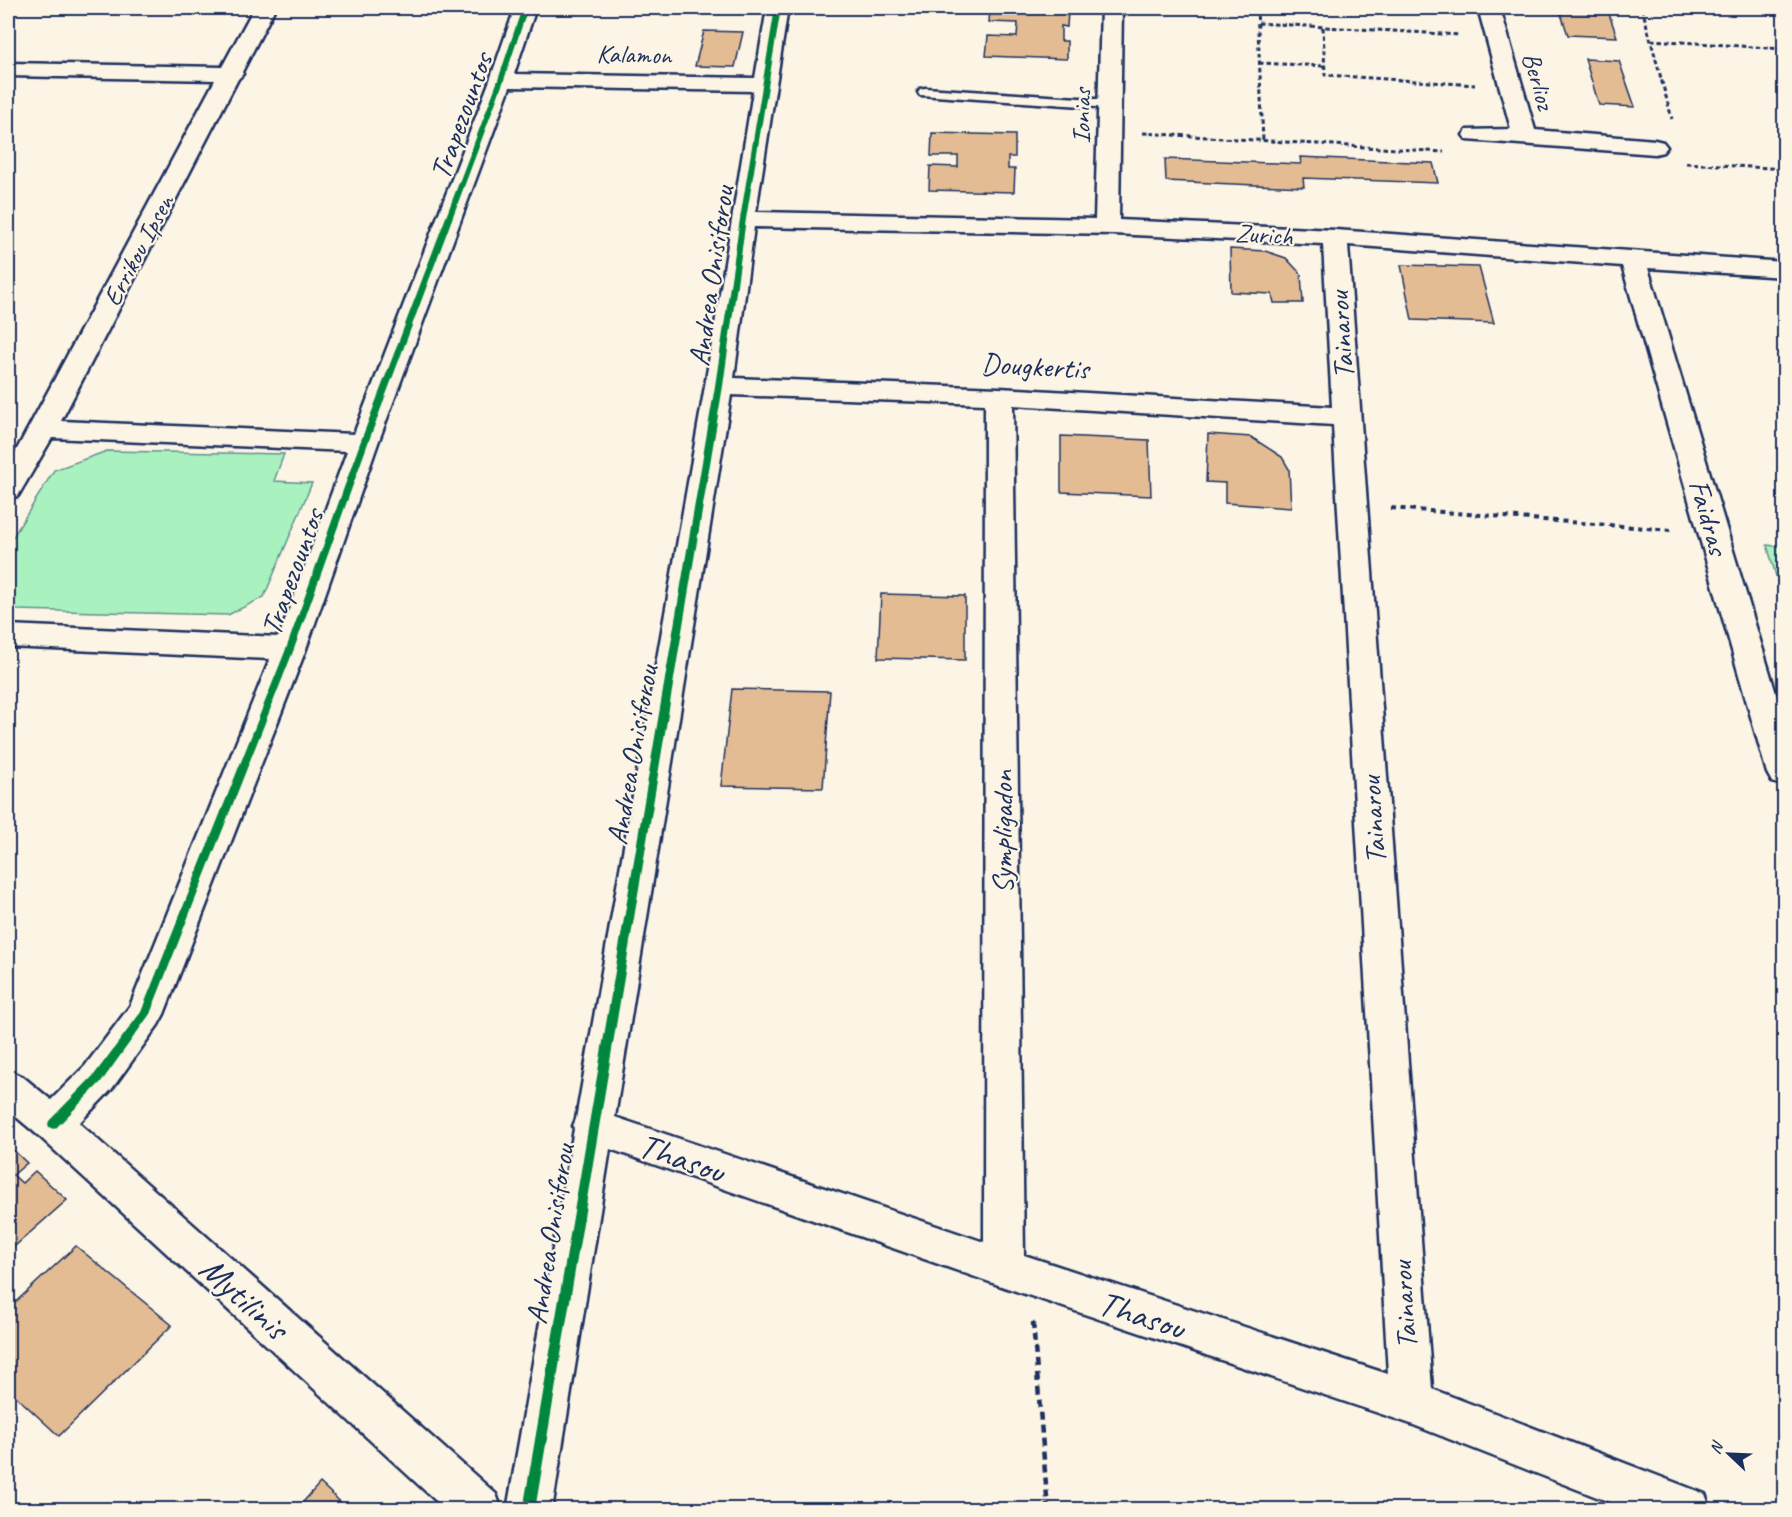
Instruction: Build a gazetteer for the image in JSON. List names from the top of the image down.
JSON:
{
  "streets": {
    "street": [
      "Kalamon",
      "Berlioz",
      "Trapezountos",
      "Ionias",
      "Zurich",
      "Errikou Ipsen",
      "Andrea Onisiforou",
      "Tainarou",
      "Dougkertis",
      "Faidras",
      "Sympligadon",
      "Thasou",
      "Mytilinis"
    ]
  },
  "crossings": [
    ["Kalamon", "Trapezountos"],
    ["Kalamon", "Andrea Onisiforou"],
    ["Trapezountos", "Mytilinis"],
    ["Ionias", "Zurich"],
    ["Zurich", "Andrea Onisiforou"],
    ["Zurich", "Tainarou"],
    ["Zurich", "Faidras"],
    ["Andrea Onisiforou", "Dougkertis"],
    ["Andrea Onisiforou", "Thasou"],
    ["Tainarou", "Dougkertis"],
    ["Tainarou", "Thasou"],
    ["Dougkertis", "Sympligadon"],
    ["Sympligadon", "Thasou"]
  ],
  "north": "top left"
}
